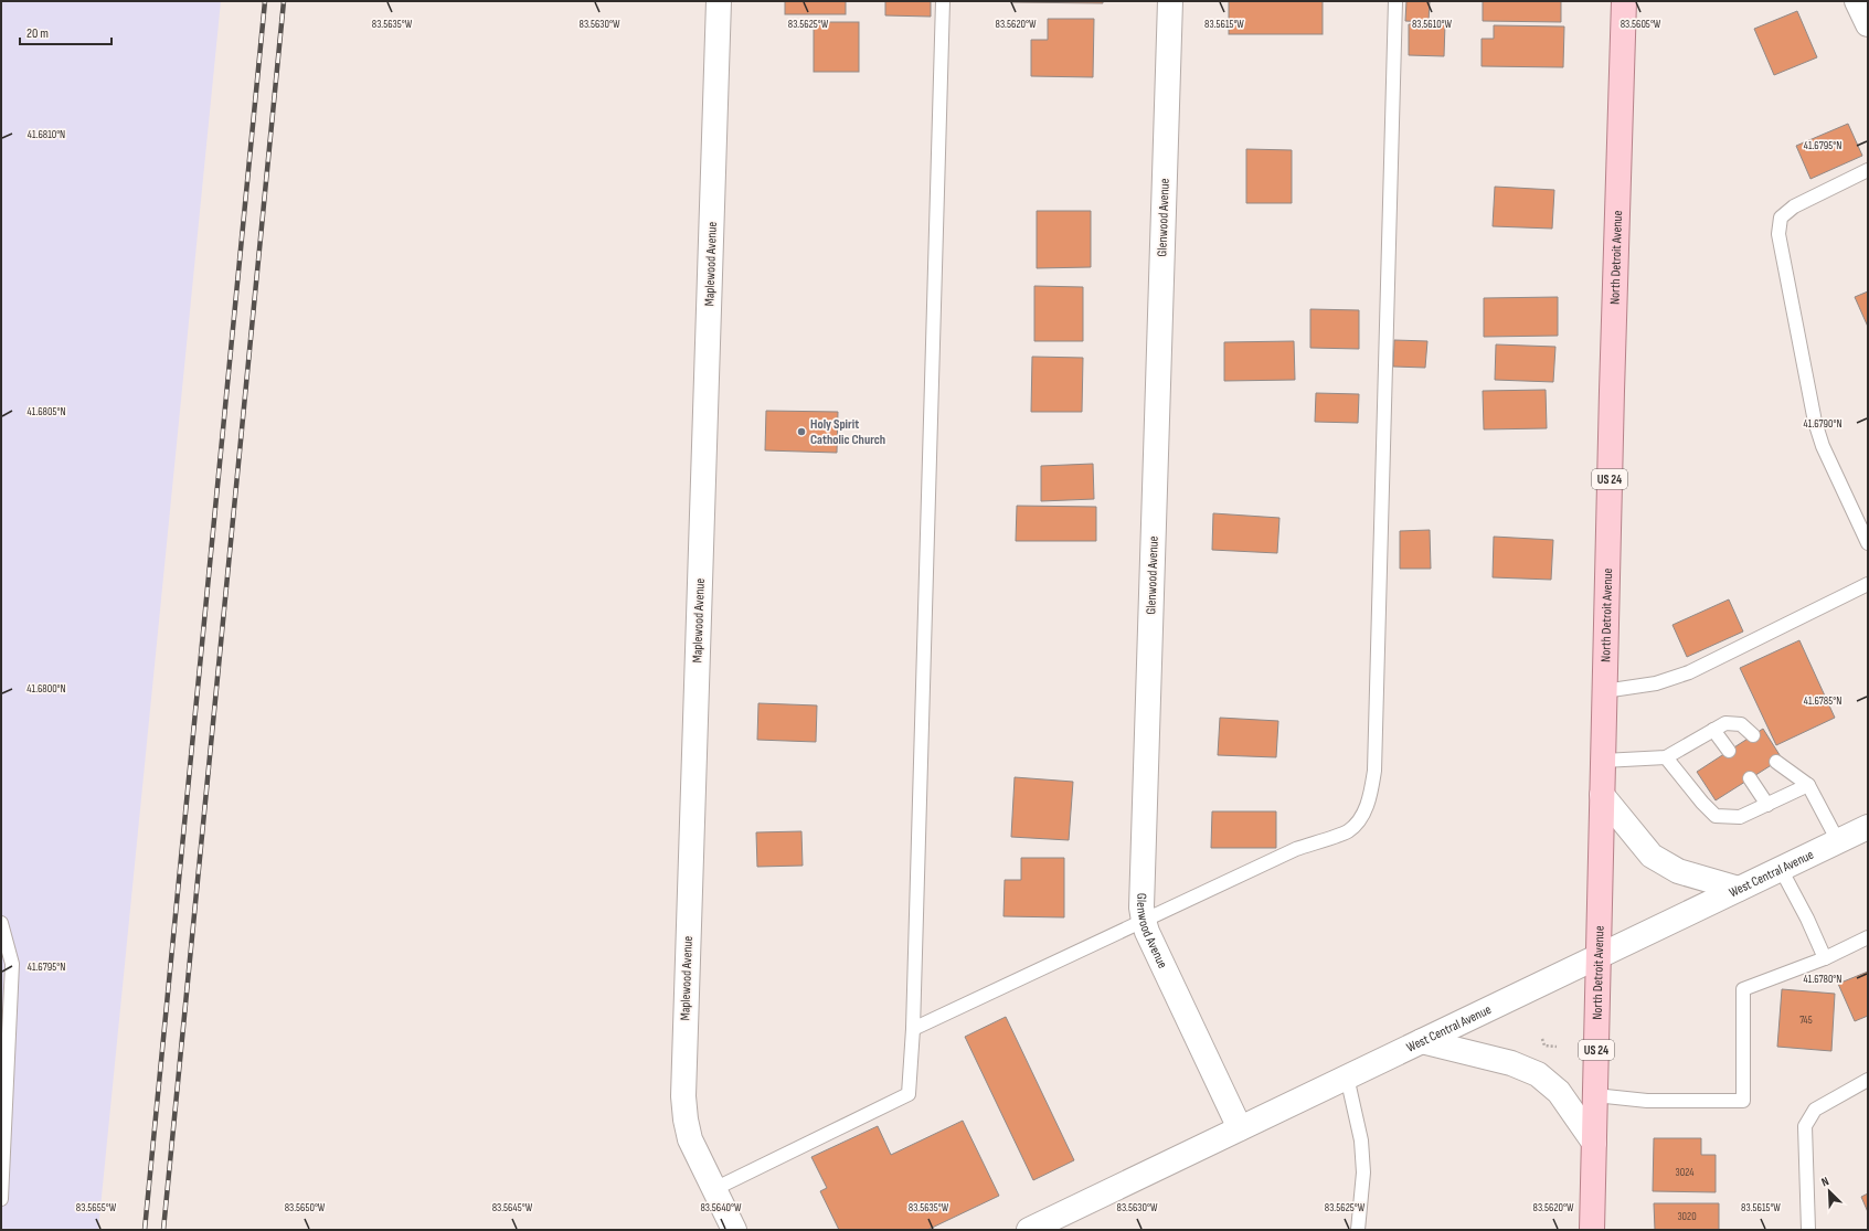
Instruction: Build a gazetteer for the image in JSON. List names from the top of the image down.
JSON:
{
  "streets": {
    "main road": ["North Detroit Avenue", "US 24"],
    "street": ["Glenwood Avenue", "Maplewood Avenue", "West Central Avenue"]
  },
  "crossings": [
    ["Glenwood Avenue", "West Central Avenue"],
    ["North Detroit Avenue", "West Central Avenue"]
  ],
  "places": ["Holy Spirit Catholic Church"],
  "house_numbers": ["745", "3024", "3020"],
  "scale_bar": "20 m",
  "north": "top left",
  "coordinates": [
    "83.5635°W",
    "83.5630°W",
    "83.5625°W",
    "83.5620°W",
    "83.5615°W",
    "83.5610°W",
    "83.5605°W",
    "41.6810°N",
    "41.6795°N",
    "41.6805°N",
    "41.6790°N",
    "41.6800°N",
    "41.6785°N",
    "41.6780°N",
    "83.5655°W",
    "83.5650°W",
    "83.5645°W",
    "83.5640°W"
  ]
}
